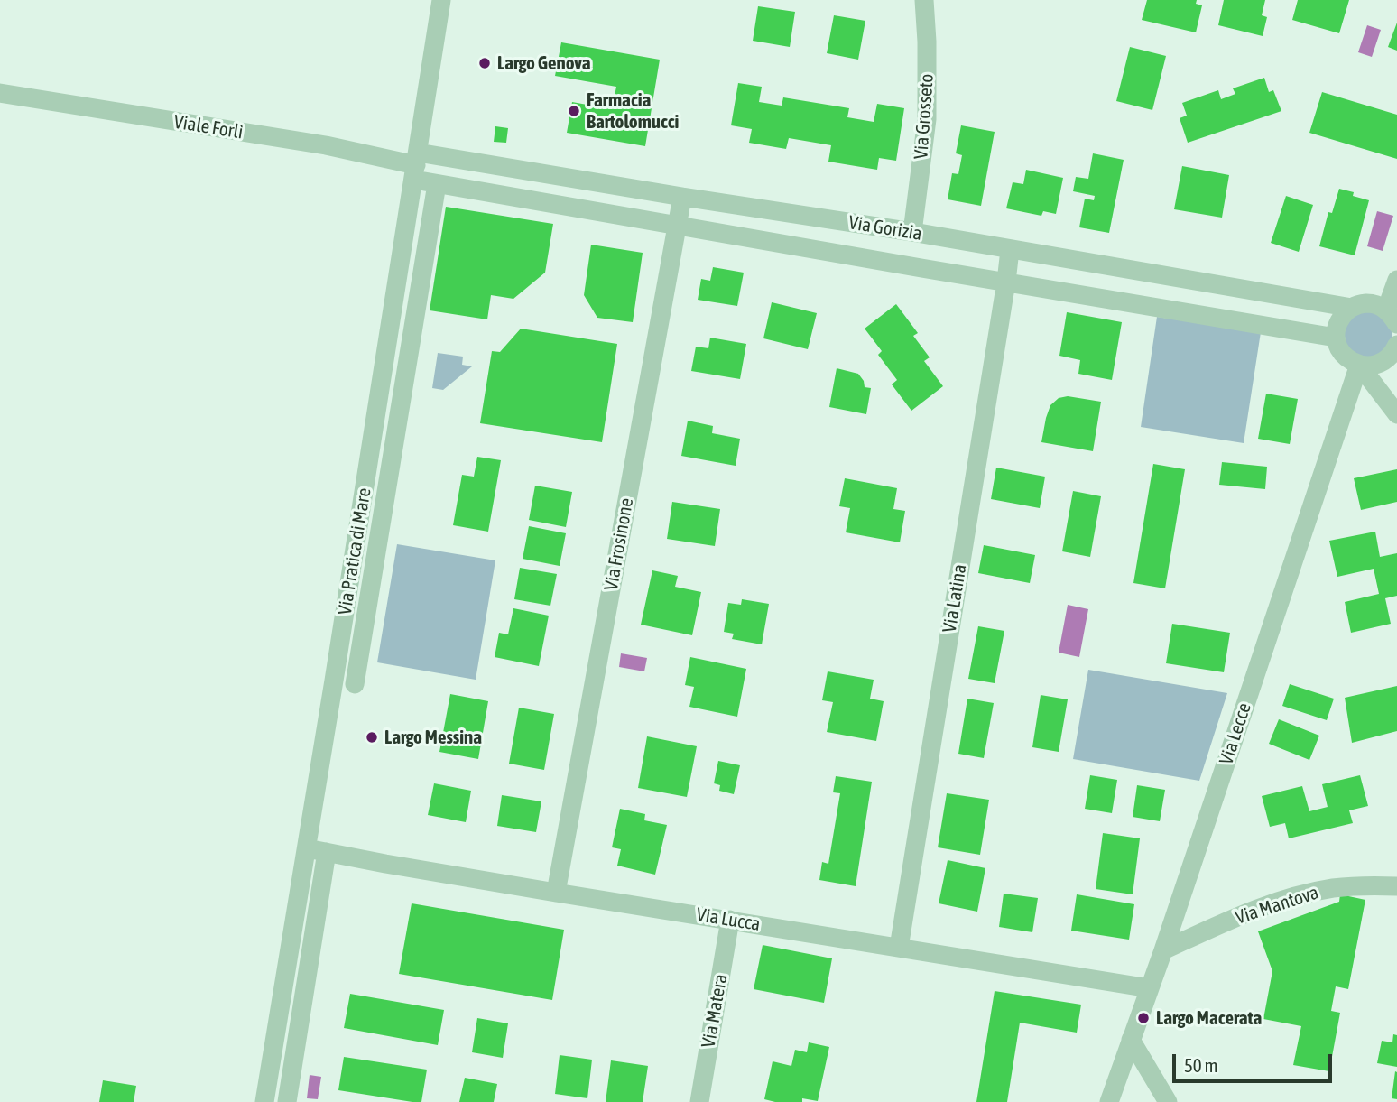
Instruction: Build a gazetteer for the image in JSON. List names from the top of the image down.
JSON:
{
  "streets": {
    "street": [
      "Via Grosseto",
      "Viale Forlì",
      "Via Gorizia",
      "Via Frosinone",
      "Via Pratica di Mare",
      "Via Latina",
      "Via Lecce",
      "Via Mantova",
      "Via Lucca",
      "Via Matera"
    ]
  },
  "crossings": [
    ["Via Grosseto", "Via Gorizia"],
    ["Viale Forlì", "Via Gorizia"],
    ["Viale Forlì", "Via Pratica di Mare"],
    ["Via Gorizia", "Via Frosinone"],
    ["Via Gorizia", "Via Pratica di Mare"],
    ["Via Gorizia", "Via Latina"],
    ["Via Frosinone", "Via Lucca"],
    ["Via Pratica di Mare", "Via Lucca"],
    ["Via Latina", "Via Lucca"],
    ["Via Lecce", "Via Mantova"],
    ["Via Lecce", "Via Lucca"],
    ["Via Lucca", "Via Matera"]
  ],
  "places": [
    "Largo Genova",
    "Farmacia Bartolomucci",
    "Largo Messina",
    "Largo Macerata"
  ],
  "scale_bar": "50 m"
}
